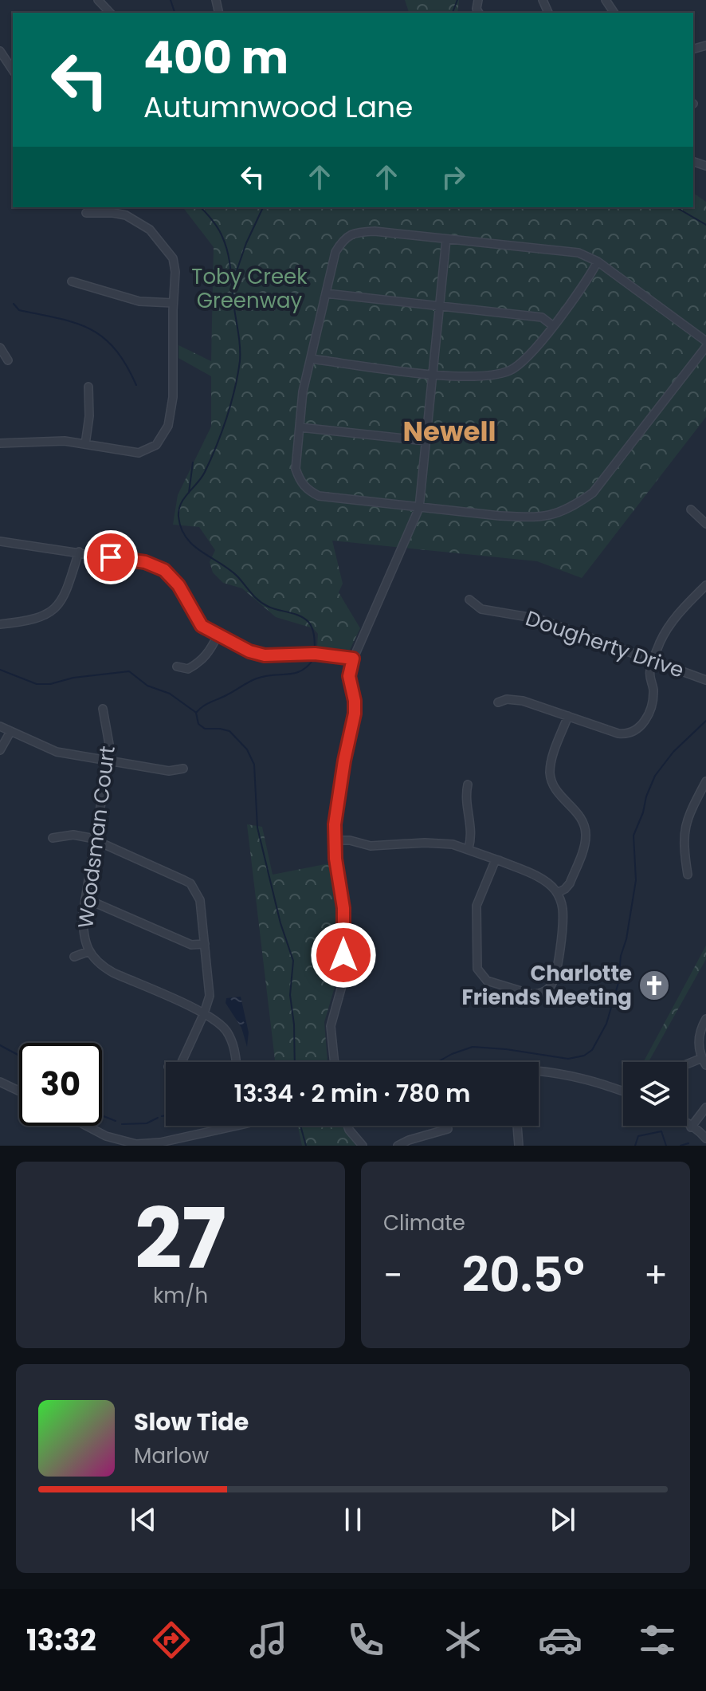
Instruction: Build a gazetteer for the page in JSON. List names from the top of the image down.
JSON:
{
  "streets": {
    "street": ["Dougherty Drive", "Woodsman Court"]
  },
  "districts": ["Newell"],
  "parks": ["Toby Creek Greenway"],
  "places": {
    "church": ["Charlotte Friends Meeting"]
  },
  "page": {
    "turn": ["400 m", "Autumnwood Lane"],
    "limit": "30",
    "trip": "13:34 · 2 min · 780 m",
    "tile": [
      ["27", "km/h"],
      "Climate"
    ],
    "heat": ["−", "20.5°", "+"],
    "song": ["Slow Tide", "Marlow"],
    "tabs": "13:32"
  }
}
